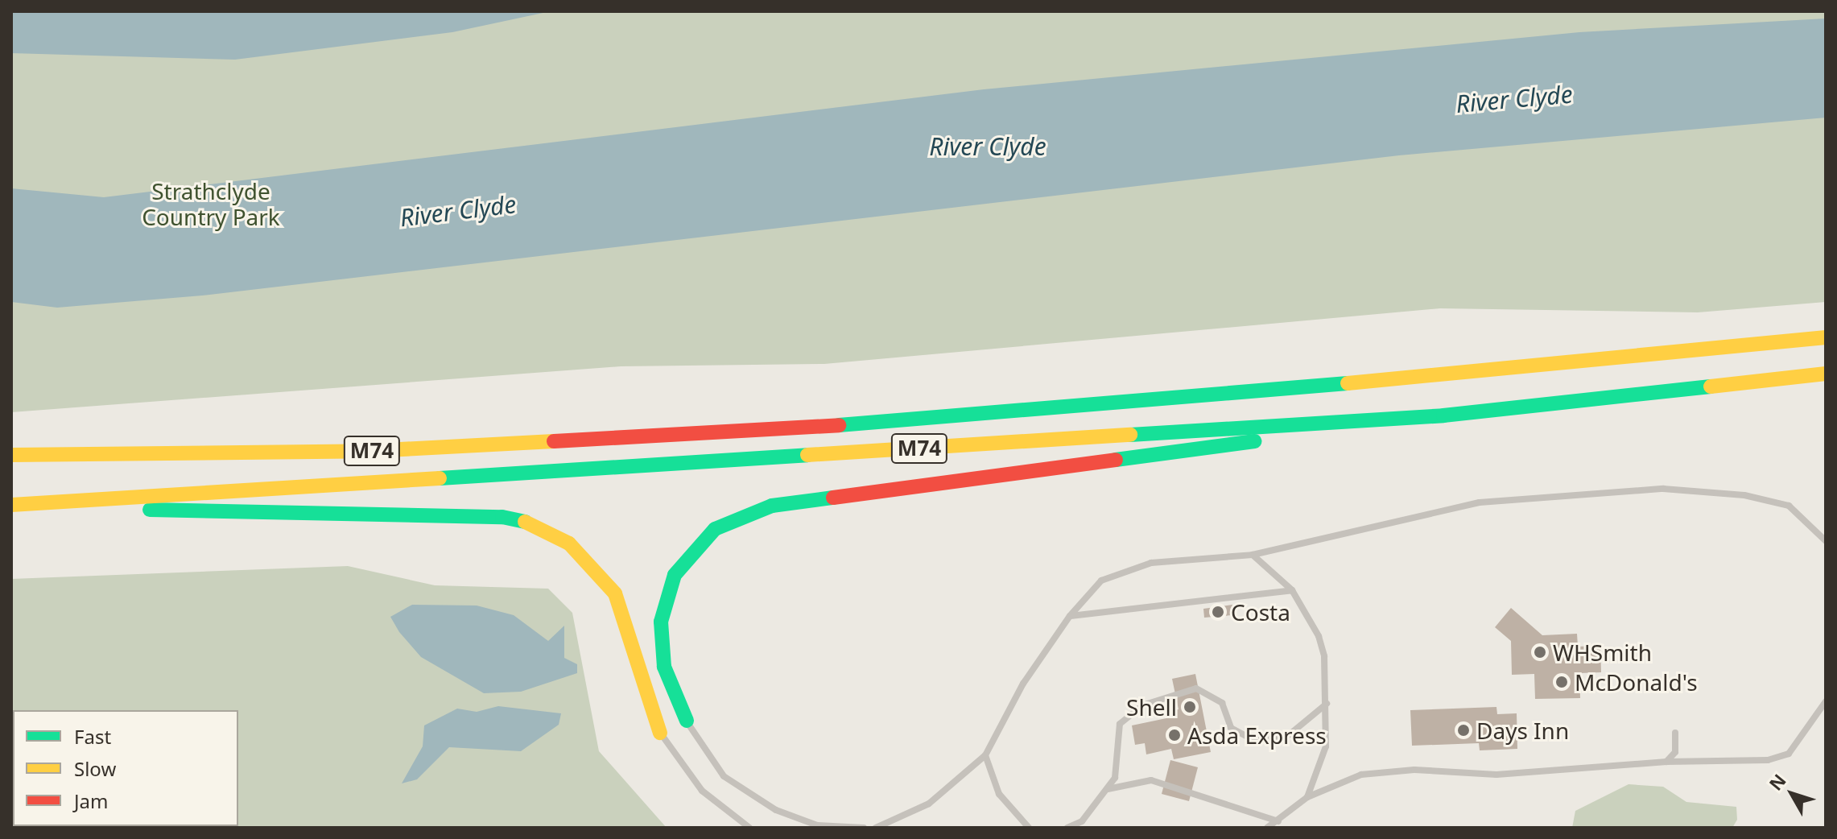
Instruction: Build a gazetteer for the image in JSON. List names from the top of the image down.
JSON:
{
  "streets": {
    "highway": ["M74"]
  },
  "water": ["River Clyde"],
  "parks": ["Strathclyde Country Park"],
  "places": [
    "Costa",
    "WHSmith",
    "McDonald's",
    "Shell",
    "Days Inn",
    "Asda Express"
  ],
  "legend": ["Fast", "Slow", "Jam"],
  "north": "top left"
}
